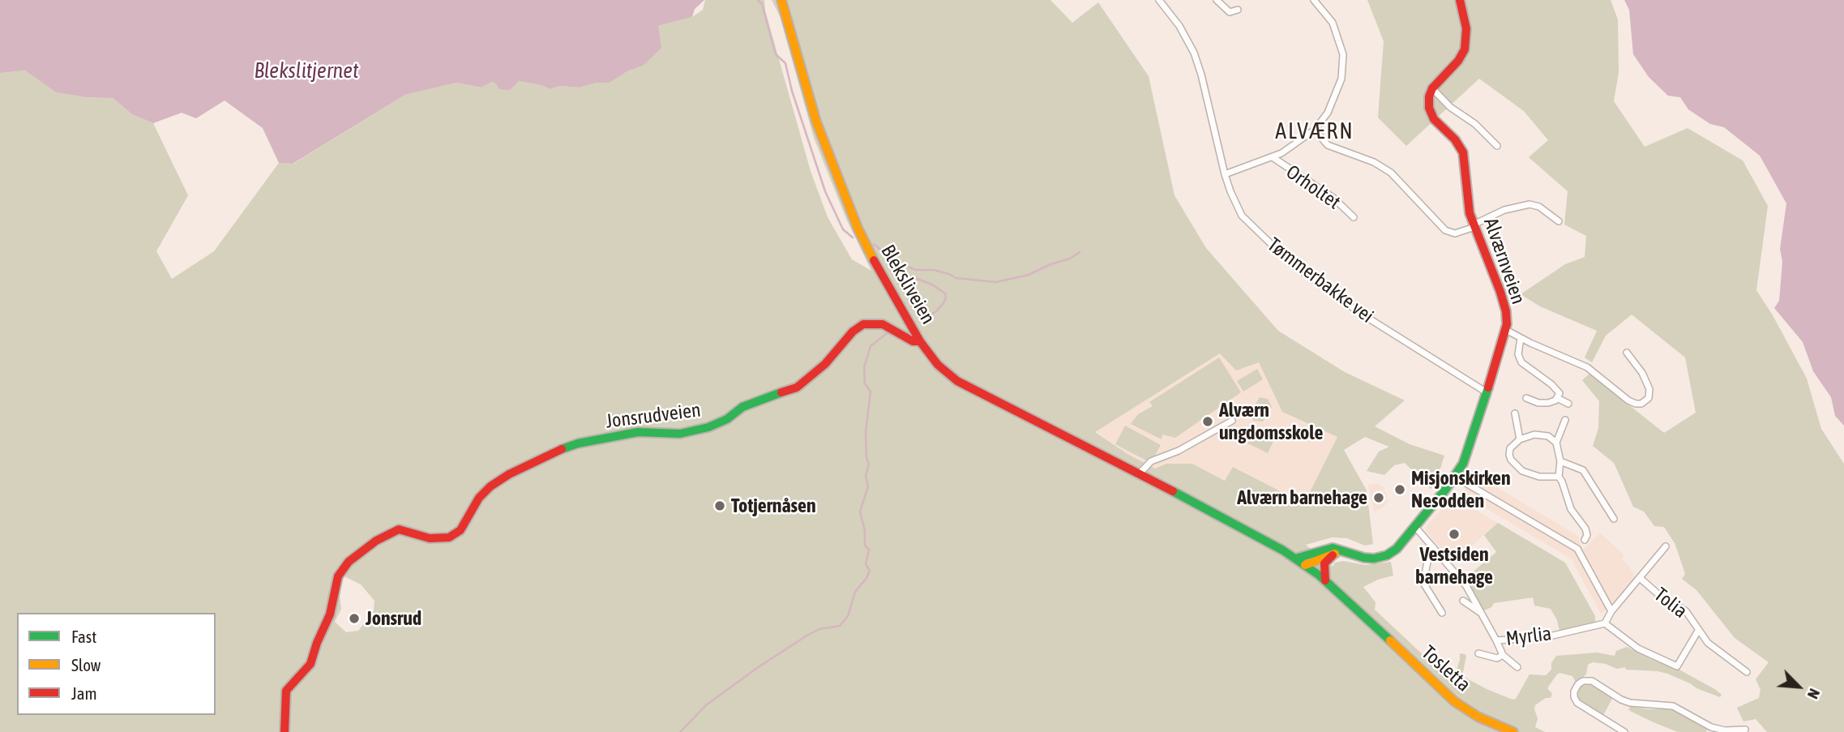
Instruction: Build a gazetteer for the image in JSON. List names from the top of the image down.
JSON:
{
  "streets": {
    "main road": [
      "Alværnveien",
      "Bleksliveien",
      "Jonsrudveien",
      "Tosletta"
    ],
    "street": [
      "Orholtet",
      "Tømmerbakke vei",
      "Tolia",
      "Myrlia"
    ]
  },
  "crossings": [
    ["Orholtet", "Tømmerbakke vei"],
    ["Alværnveien", "Tømmerbakke vei"],
    ["Alværnveien", "Bleksliveien"],
    ["Alværnveien", "Myrlia"],
    ["Bleksliveien", "Jonsrudveien"],
    ["Tolia", "Myrlia"]
  ],
  "districts": ["ALVÆRN"],
  "water": ["Blekslitjernet"],
  "places": [
    "Alværn ungdomsskole",
    "Misjonskirken Nesodden",
    "Alværn barnehage",
    "Totjernåsen",
    "Vestsiden barnehage",
    "Jonsrud"
  ],
  "legend": ["Fast", "Slow", "Jam"],
  "north": "bottom right"
}
